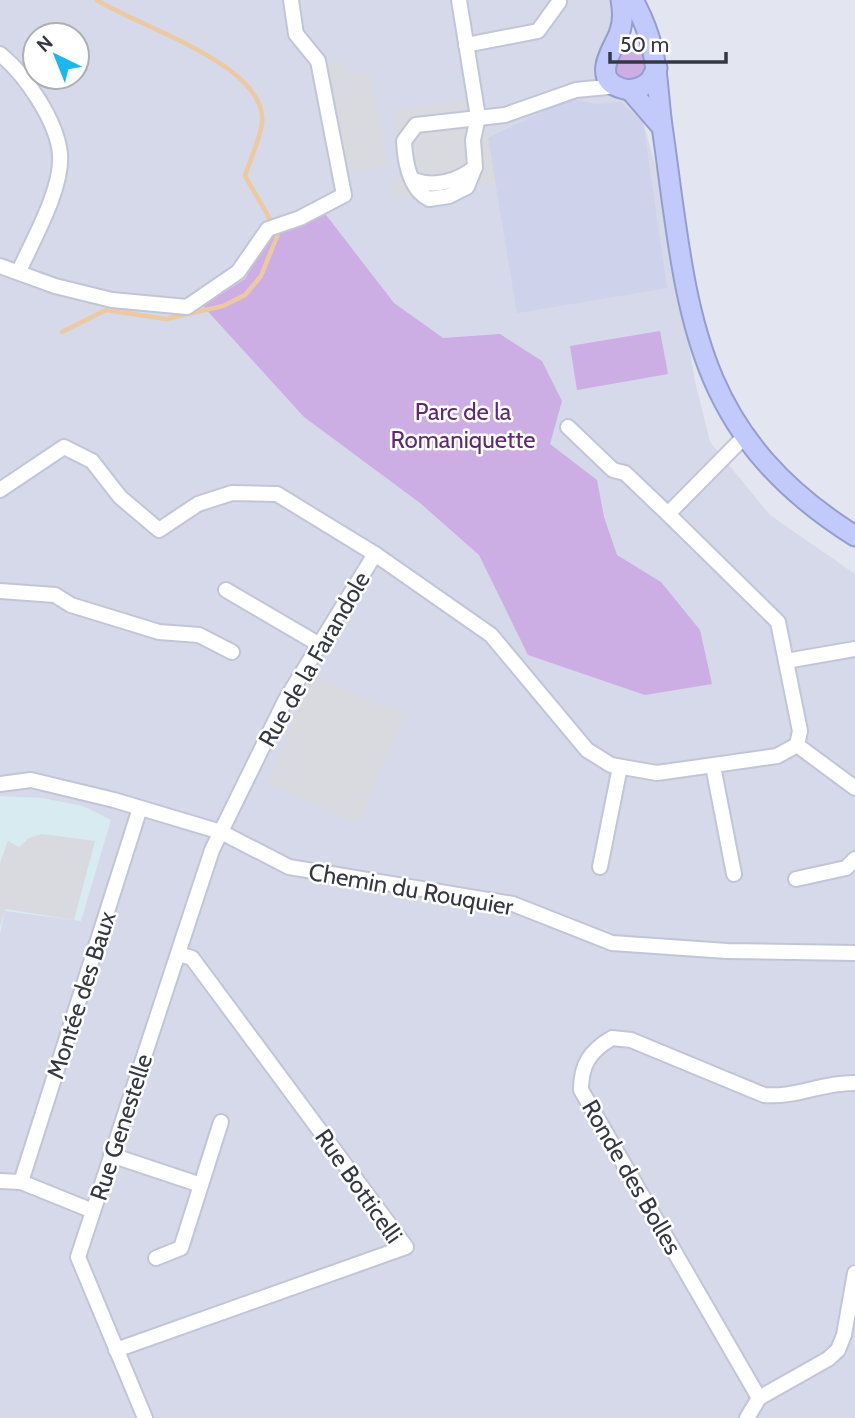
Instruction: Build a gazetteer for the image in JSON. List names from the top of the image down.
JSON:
{
  "streets": {
    "street": [
      "Rue de la Farandole",
      "Chemin du Rouquier",
      "Montée des Baux",
      "Rue Genestelle",
      "Ronde des Bolles",
      "Rue Botticelli"
    ]
  },
  "crossings": [
    ["Rue de la Farandole", "Chemin du Rouquier"],
    ["Rue de la Farandole", "Rue Genestelle"],
    ["Chemin du Rouquier", "Montée des Baux"],
    ["Chemin du Rouquier", "Rue Genestelle"],
    ["Rue Genestelle", "Rue Botticelli"]
  ],
  "parks": ["Parc de la Romaniquette"],
  "scale_bar": "50 m",
  "north": "top left"
}
